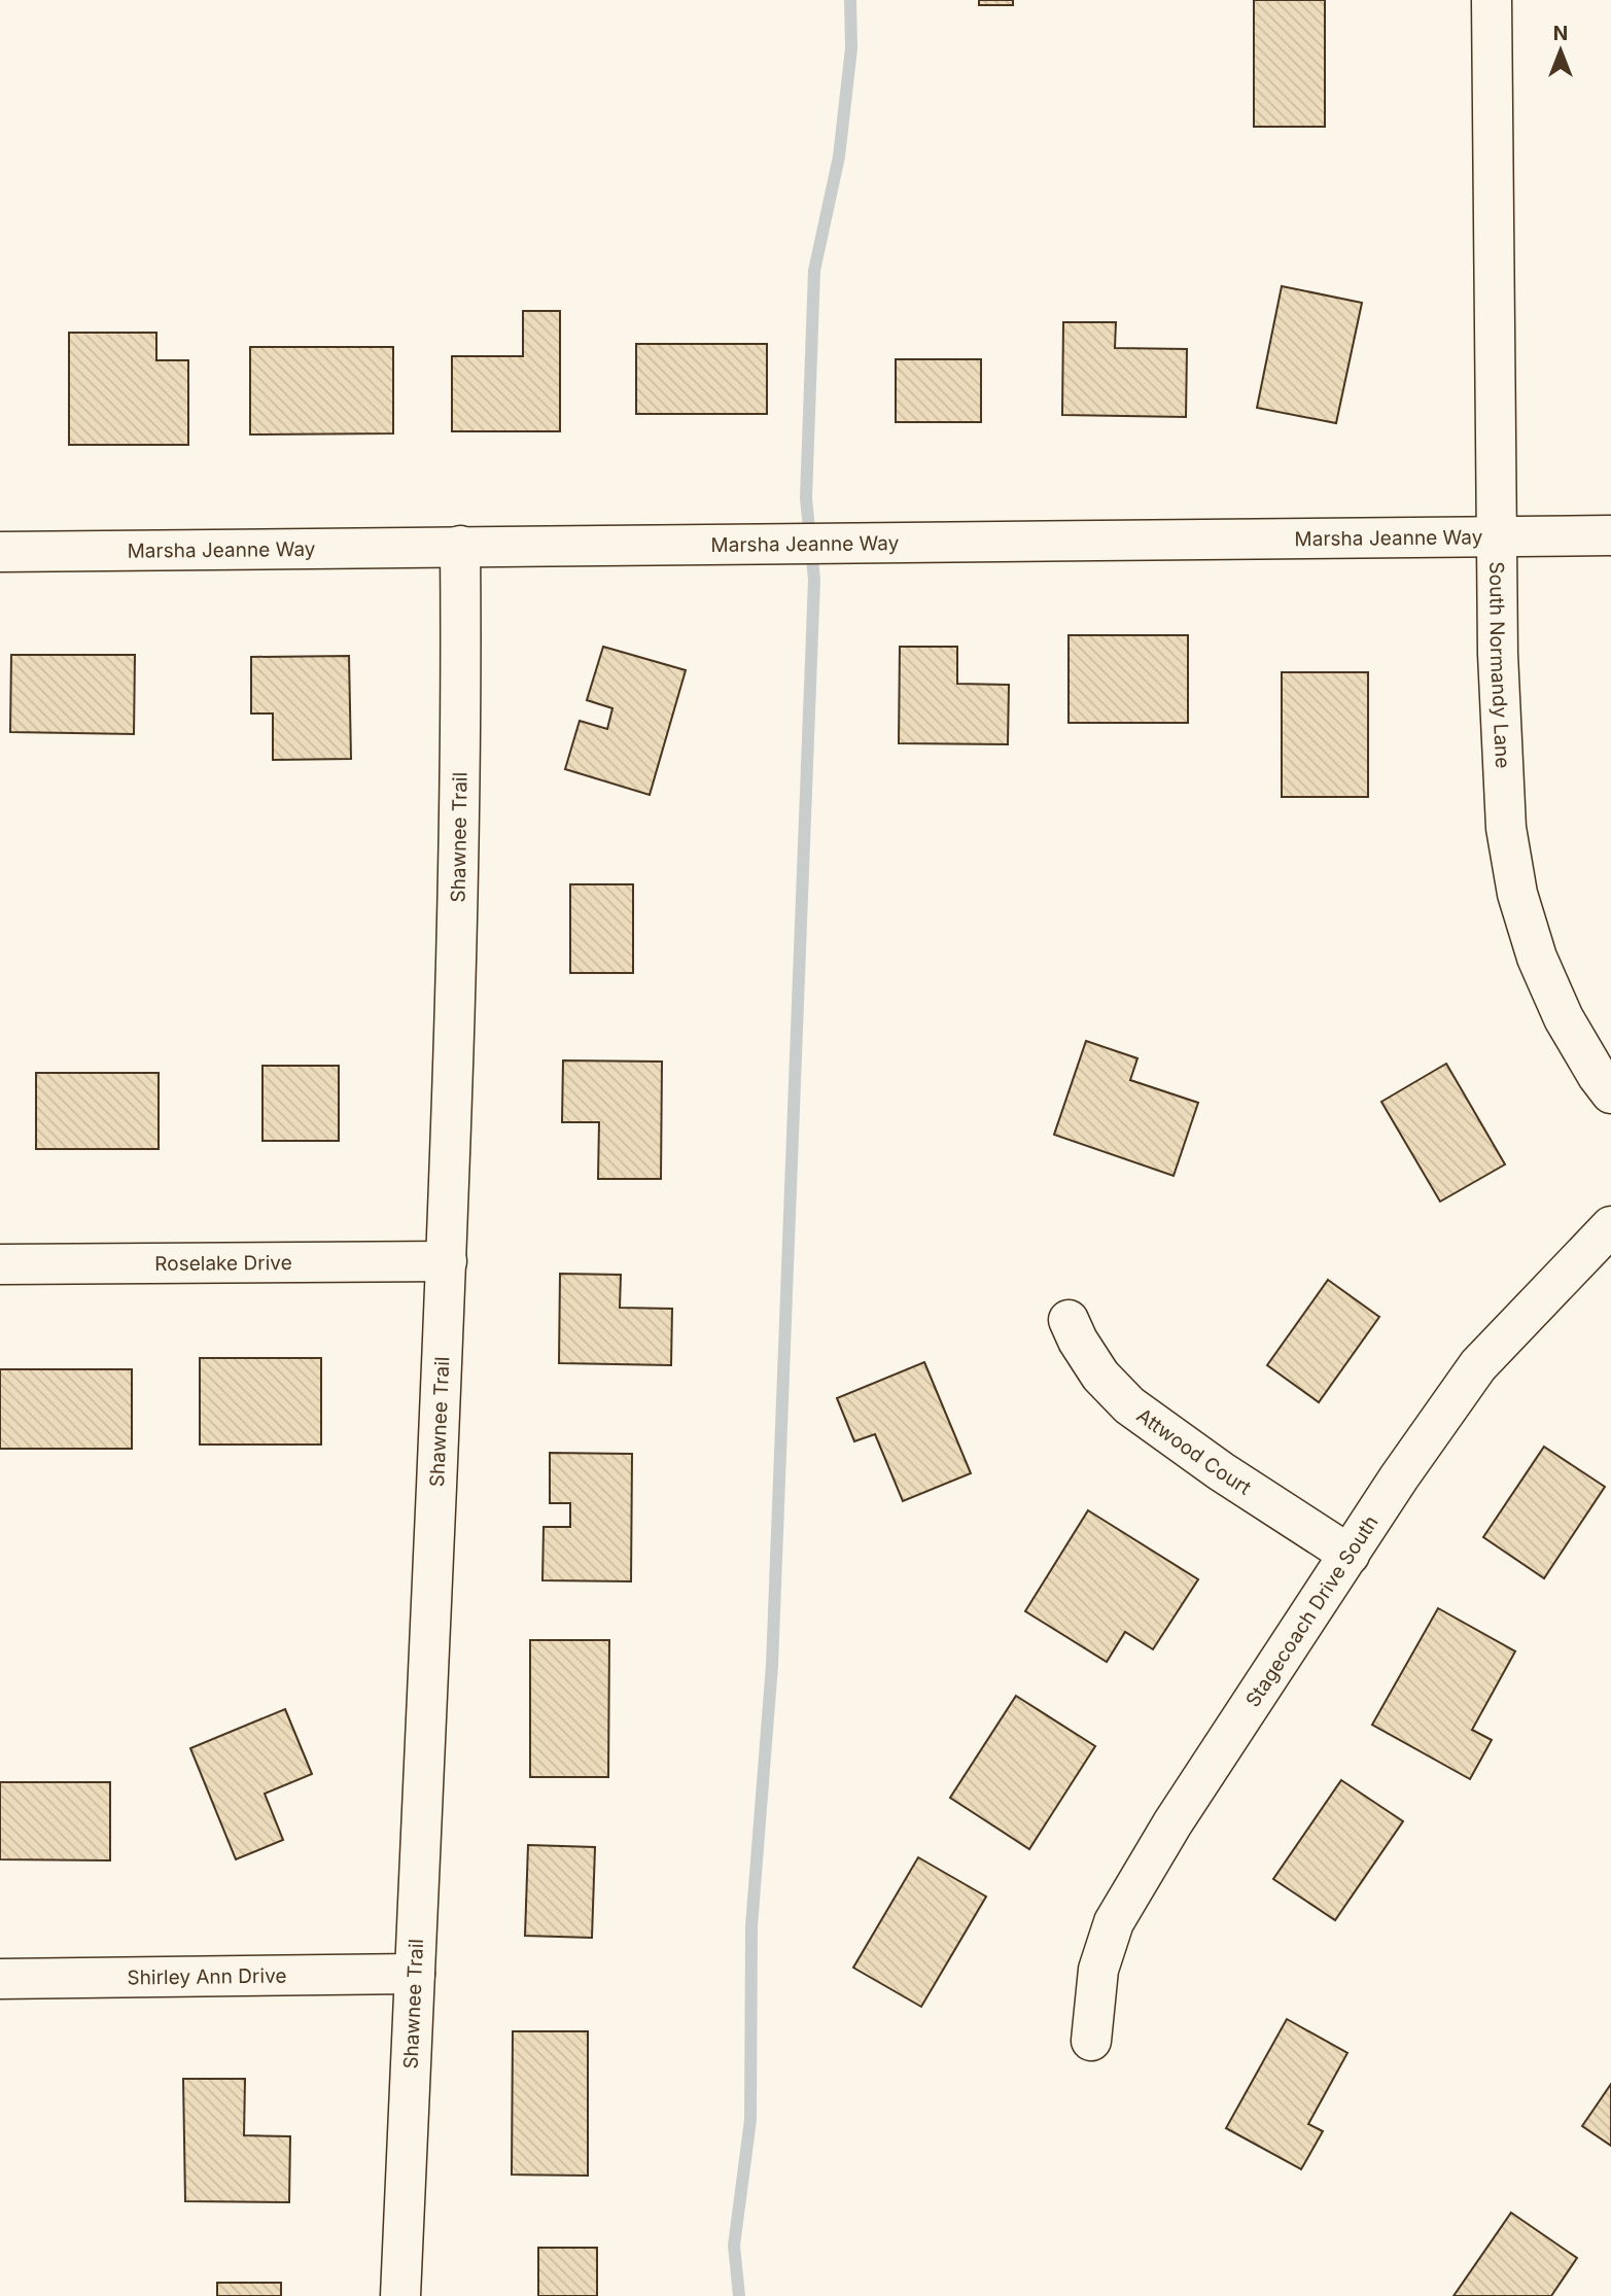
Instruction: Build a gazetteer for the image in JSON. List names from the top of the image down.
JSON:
{
  "streets": {
    "street": [
      "Marsha Jeanne Way",
      "South Normandy Lane",
      "Shawnee Trail",
      "Roselake Drive",
      "Attwood Court",
      "Stagecoach Drive South",
      "Shirley Ann Drive"
    ]
  },
  "crossings": [
    ["Marsha Jeanne Way", "South Normandy Lane"],
    ["Marsha Jeanne Way", "Shawnee Trail"],
    ["Shawnee Trail", "Roselake Drive"],
    ["Shawnee Trail", "Shirley Ann Drive"],
    ["Attwood Court", "Stagecoach Drive South"]
  ],
  "north": "top"
}
